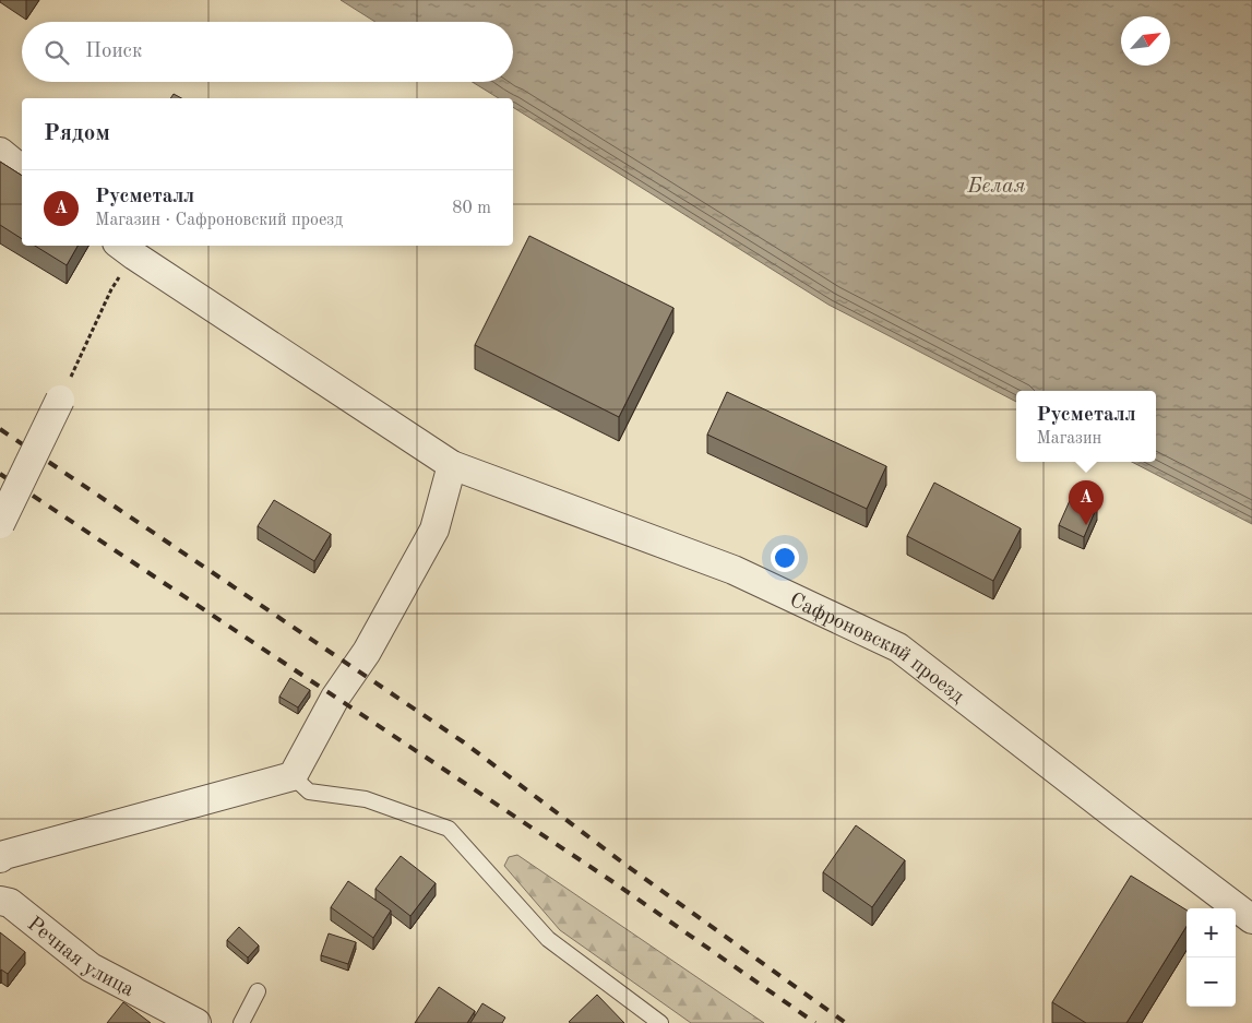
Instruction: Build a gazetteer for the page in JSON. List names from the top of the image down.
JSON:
{
  "streets": {
    "street": ["Сафроновский проезд", "Речная улица"]
  },
  "water": ["Белая"],
  "north": "top right",
  "page": {
    "search": "Поиск",
    "heading": "Рядом",
    "list": [
      {
        "mark": "A",
        "name": "Русметалл",
        "note": "Магазин · Сафроновский проезд",
        "value": "80 m"
      }
    ],
    "popup": ["Русметалл", "Магазин"],
    "pins": "A",
    "map_buttons": ["+", "−"]
  }
}
